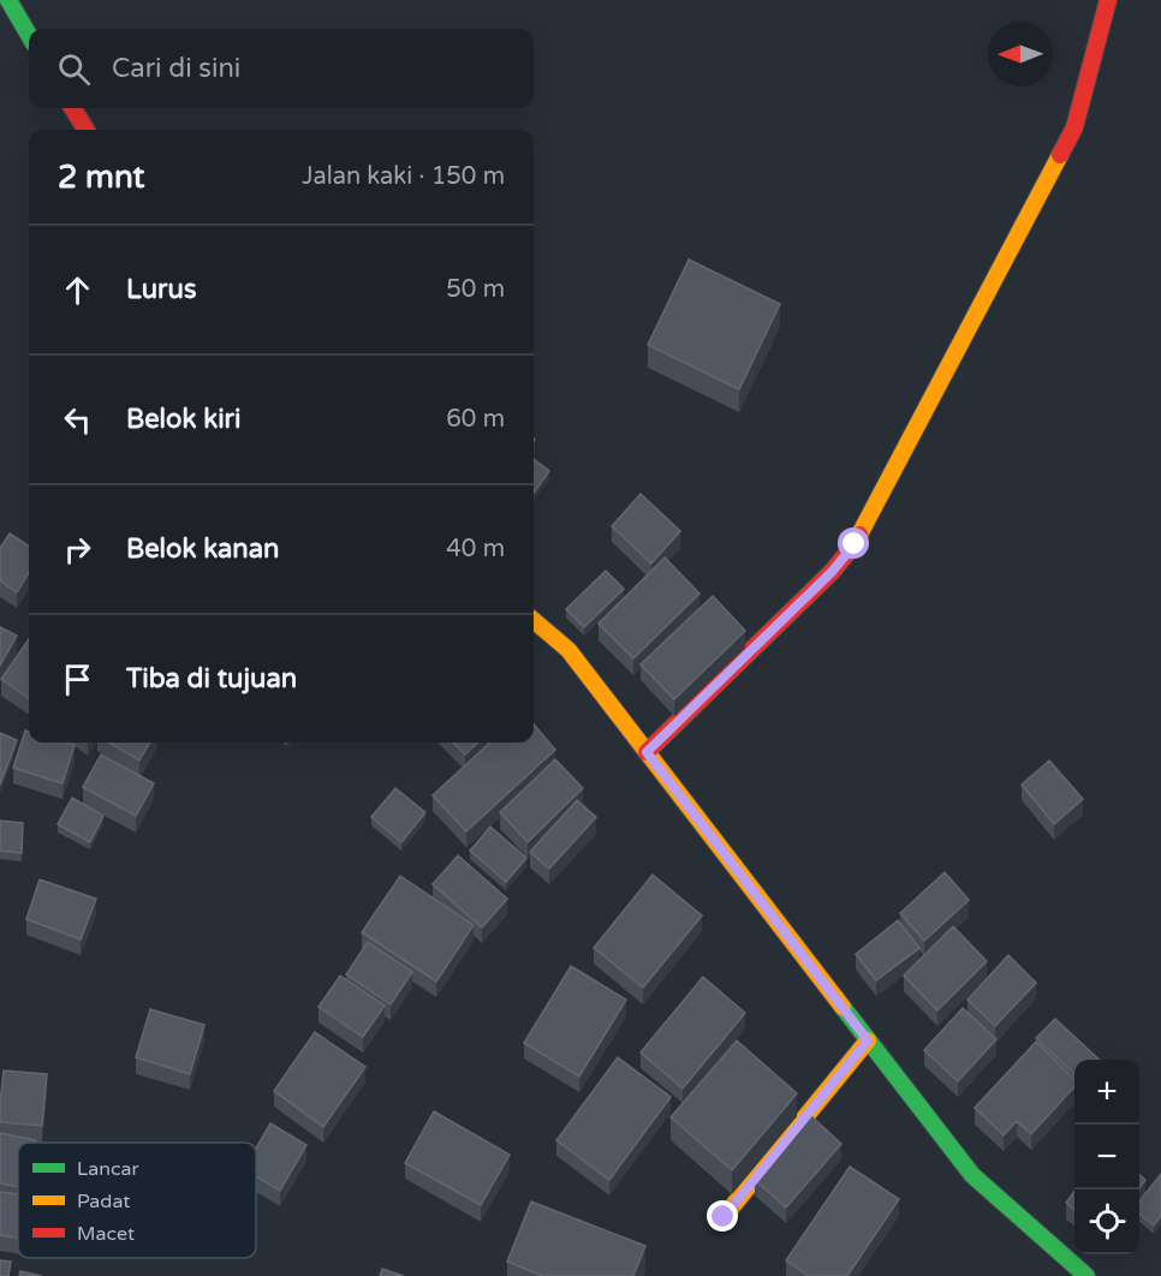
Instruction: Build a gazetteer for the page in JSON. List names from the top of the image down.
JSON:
{
  "legend": ["Lancar", "Padat", "Macet"],
  "north": "left",
  "page": {
    "search": "Cari di sini",
    "heading": ["2 mnt", "Jalan kaki · 150 m"],
    "list": [
      ["Lurus", "50 m"],
      ["Belok kiri", "60 m"],
      ["Belok kanan", "40 m"],
      "Tiba di tujuan"
    ],
    "map_buttons": ["+", "−"]
  }
}
